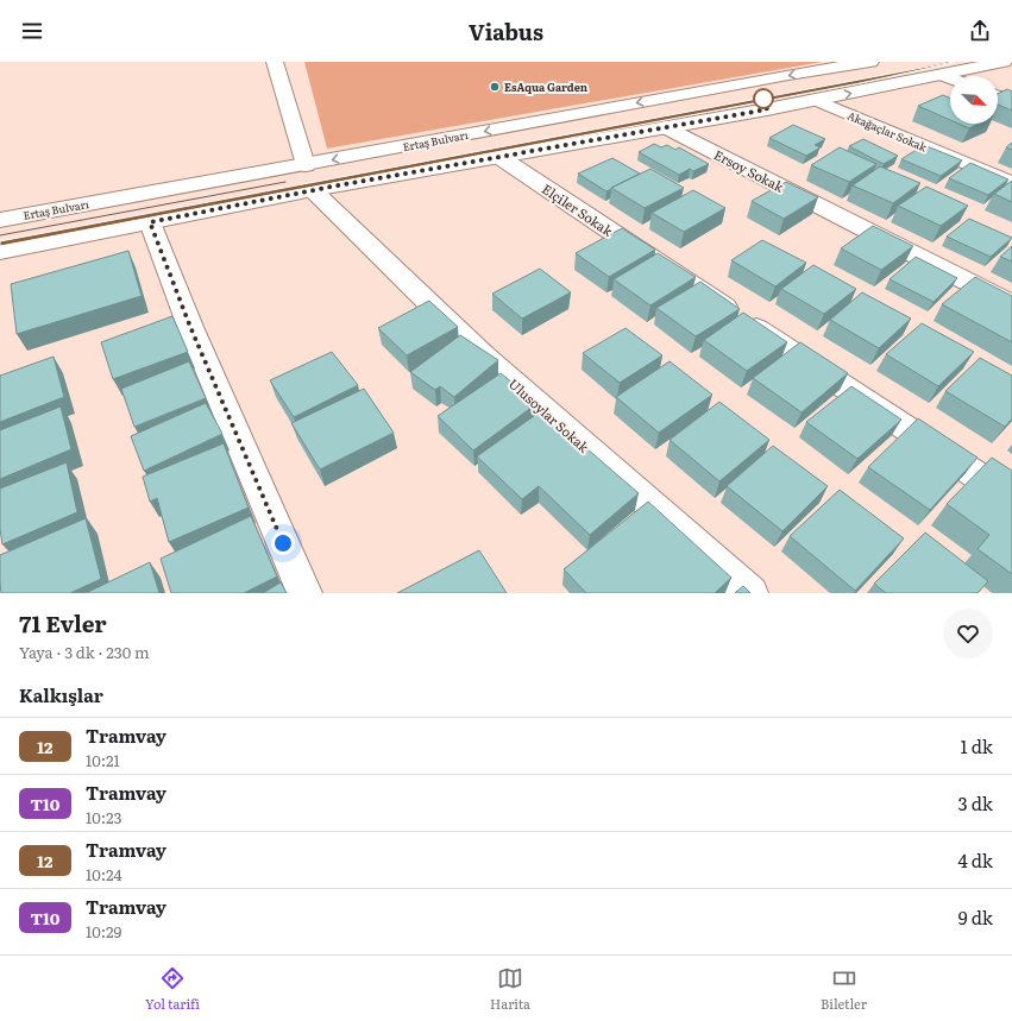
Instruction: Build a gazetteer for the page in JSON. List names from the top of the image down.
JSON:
{
  "streets": {
    "street": [
      "Akağaçlar Sokak",
      "Ertaş Bulvarı",
      "Ersoy Sokak",
      "Elçiler Sokak",
      "Ulusoylar Sokak"
    ]
  },
  "crossings": [
    ["Akağaçlar Sokak", "Ertaş Bulvarı"],
    ["Ertaş Bulvarı", "Ersoy Sokak"],
    ["Ertaş Bulvarı", "Elçiler Sokak"],
    ["Ertaş Bulvarı", "Ulusoylar Sokak"]
  ],
  "places": ["EsAqua Garden"],
  "lines": ["tram line 12"],
  "north": "bottom right",
  "page": {
    "header": "Viabus",
    "heading": [
      ["71 Evler", "Yaya · 3 dk · 230 m"],
      "Kalkışlar"
    ],
    "list": [
      {
        "mark": "12",
        "name": "Tramvay",
        "note": "10:21",
        "value": "1 dk"
      },
      {
        "mark": "T10",
        "name": "Tramvay",
        "note": "10:23",
        "value": "3 dk"
      },
      {
        "mark": "12",
        "name": "Tramvay",
        "note": "10:24",
        "value": "4 dk"
      },
      {
        "mark": "T10",
        "name": "Tramvay",
        "note": "10:29",
        "value": "9 dk"
      }
    ],
    "tabs": ["Yol tarifi", "Harita", "Biletler"]
  }
}
